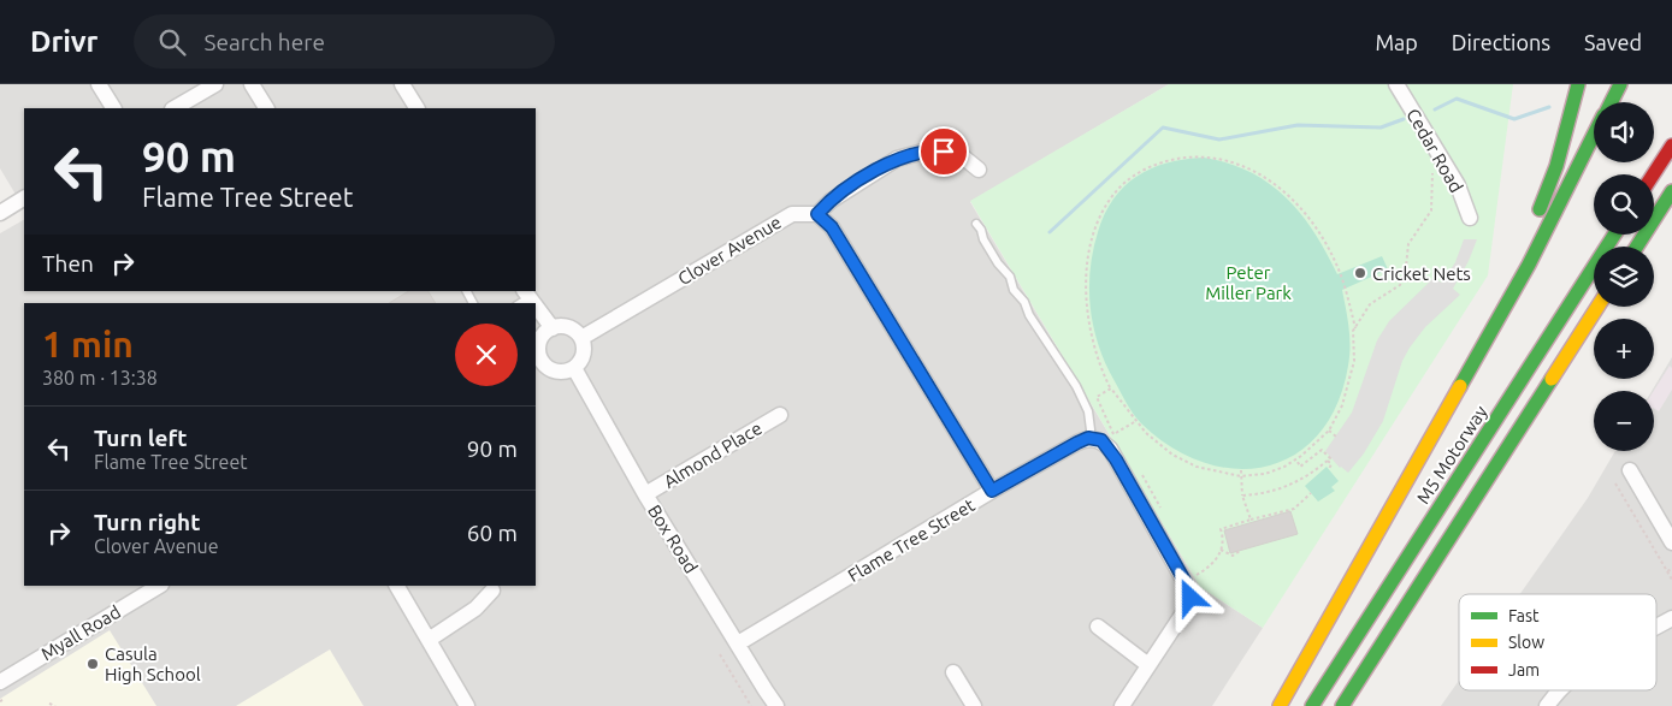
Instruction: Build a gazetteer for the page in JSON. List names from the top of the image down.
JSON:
{
  "streets": {
    "highway": ["M5 Motorway"],
    "street": [
      "Cedar Road",
      "Clover Avenue",
      "Almond Place",
      "Box Road",
      "Flame Tree Street",
      "Myall Road"
    ]
  },
  "crossings": [
    ["Clover Avenue", "Box Road"],
    ["Almond Place", "Box Road"],
    ["Box Road", "Flame Tree Street"]
  ],
  "parks": ["Peter Miller Park"],
  "places": ["Cricket Nets", "Casula High School"],
  "legend": ["Fast", "Slow", "Jam"],
  "page": {
    "header": "Drivr",
    "search": "Search here",
    "nav": ["Map", "Directions", "Saved"],
    "map_buttons": ["+", "−"],
    "turn": ["90 m", "Flame Tree Street"],
    "then": "Then",
    "heading": ["1 min", "380 m · 13:38"],
    "list": [
      {
        "name": "Turn left",
        "note": "Flame Tree Street",
        "value": "90 m"
      },
      {
        "name": "Turn right",
        "note": "Clover Avenue",
        "value": "60 m"
      }
    ]
  }
}
